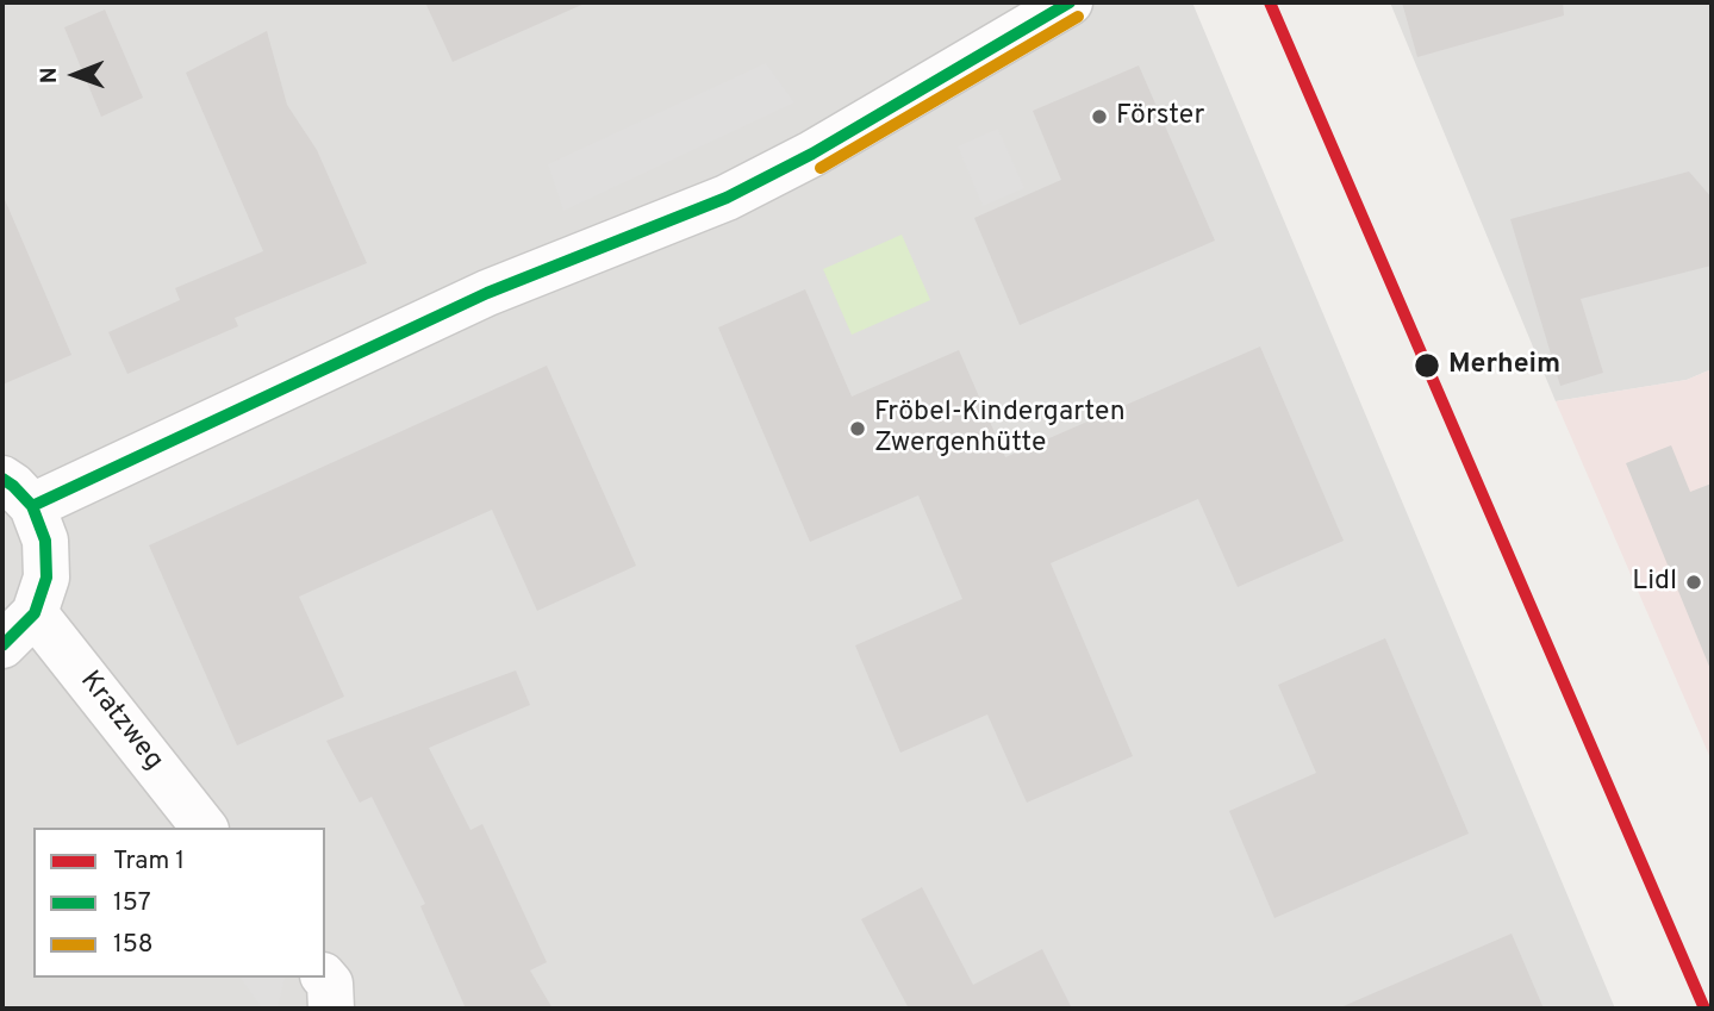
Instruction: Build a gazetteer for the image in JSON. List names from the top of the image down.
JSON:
{
  "streets": {
    "street": ["Kratzweg"]
  },
  "places": [
    "Förster",
    "Merheim",
    "Fröbel-Kindergarten Zwergenhütte",
    "Lidl"
  ],
  "lines": ["tram line 1", "transit line 157", "transit line 158"],
  "legend": ["Tram 1", "157", "158"],
  "north": "left"
}
